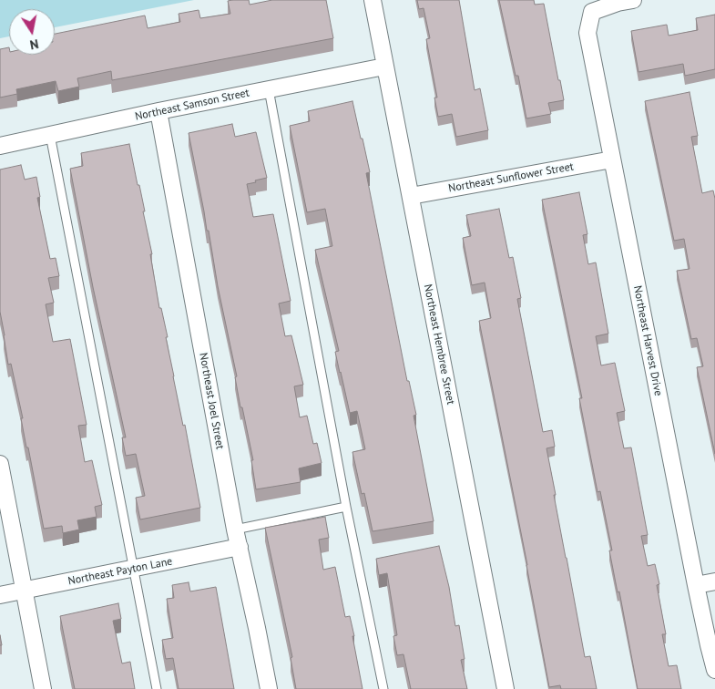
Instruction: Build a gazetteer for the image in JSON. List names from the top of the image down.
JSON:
{
  "streets": {
    "street": [
      "Northeast Samson Street",
      "Northeast Sunflower Street",
      "Northeast Harvest Drive",
      "Northeast Hembree Street",
      "Northeast Joel Street",
      "Northeast Payton Lane"
    ]
  },
  "crossings": [
    ["Northeast Samson Street", "Northeast Hembree Street"],
    ["Northeast Samson Street", "Northeast Joel Street"],
    ["Northeast Sunflower Street", "Northeast Harvest Drive"],
    ["Northeast Sunflower Street", "Northeast Hembree Street"],
    ["Northeast Joel Street", "Northeast Payton Lane"]
  ],
  "north": "bottom"
}
